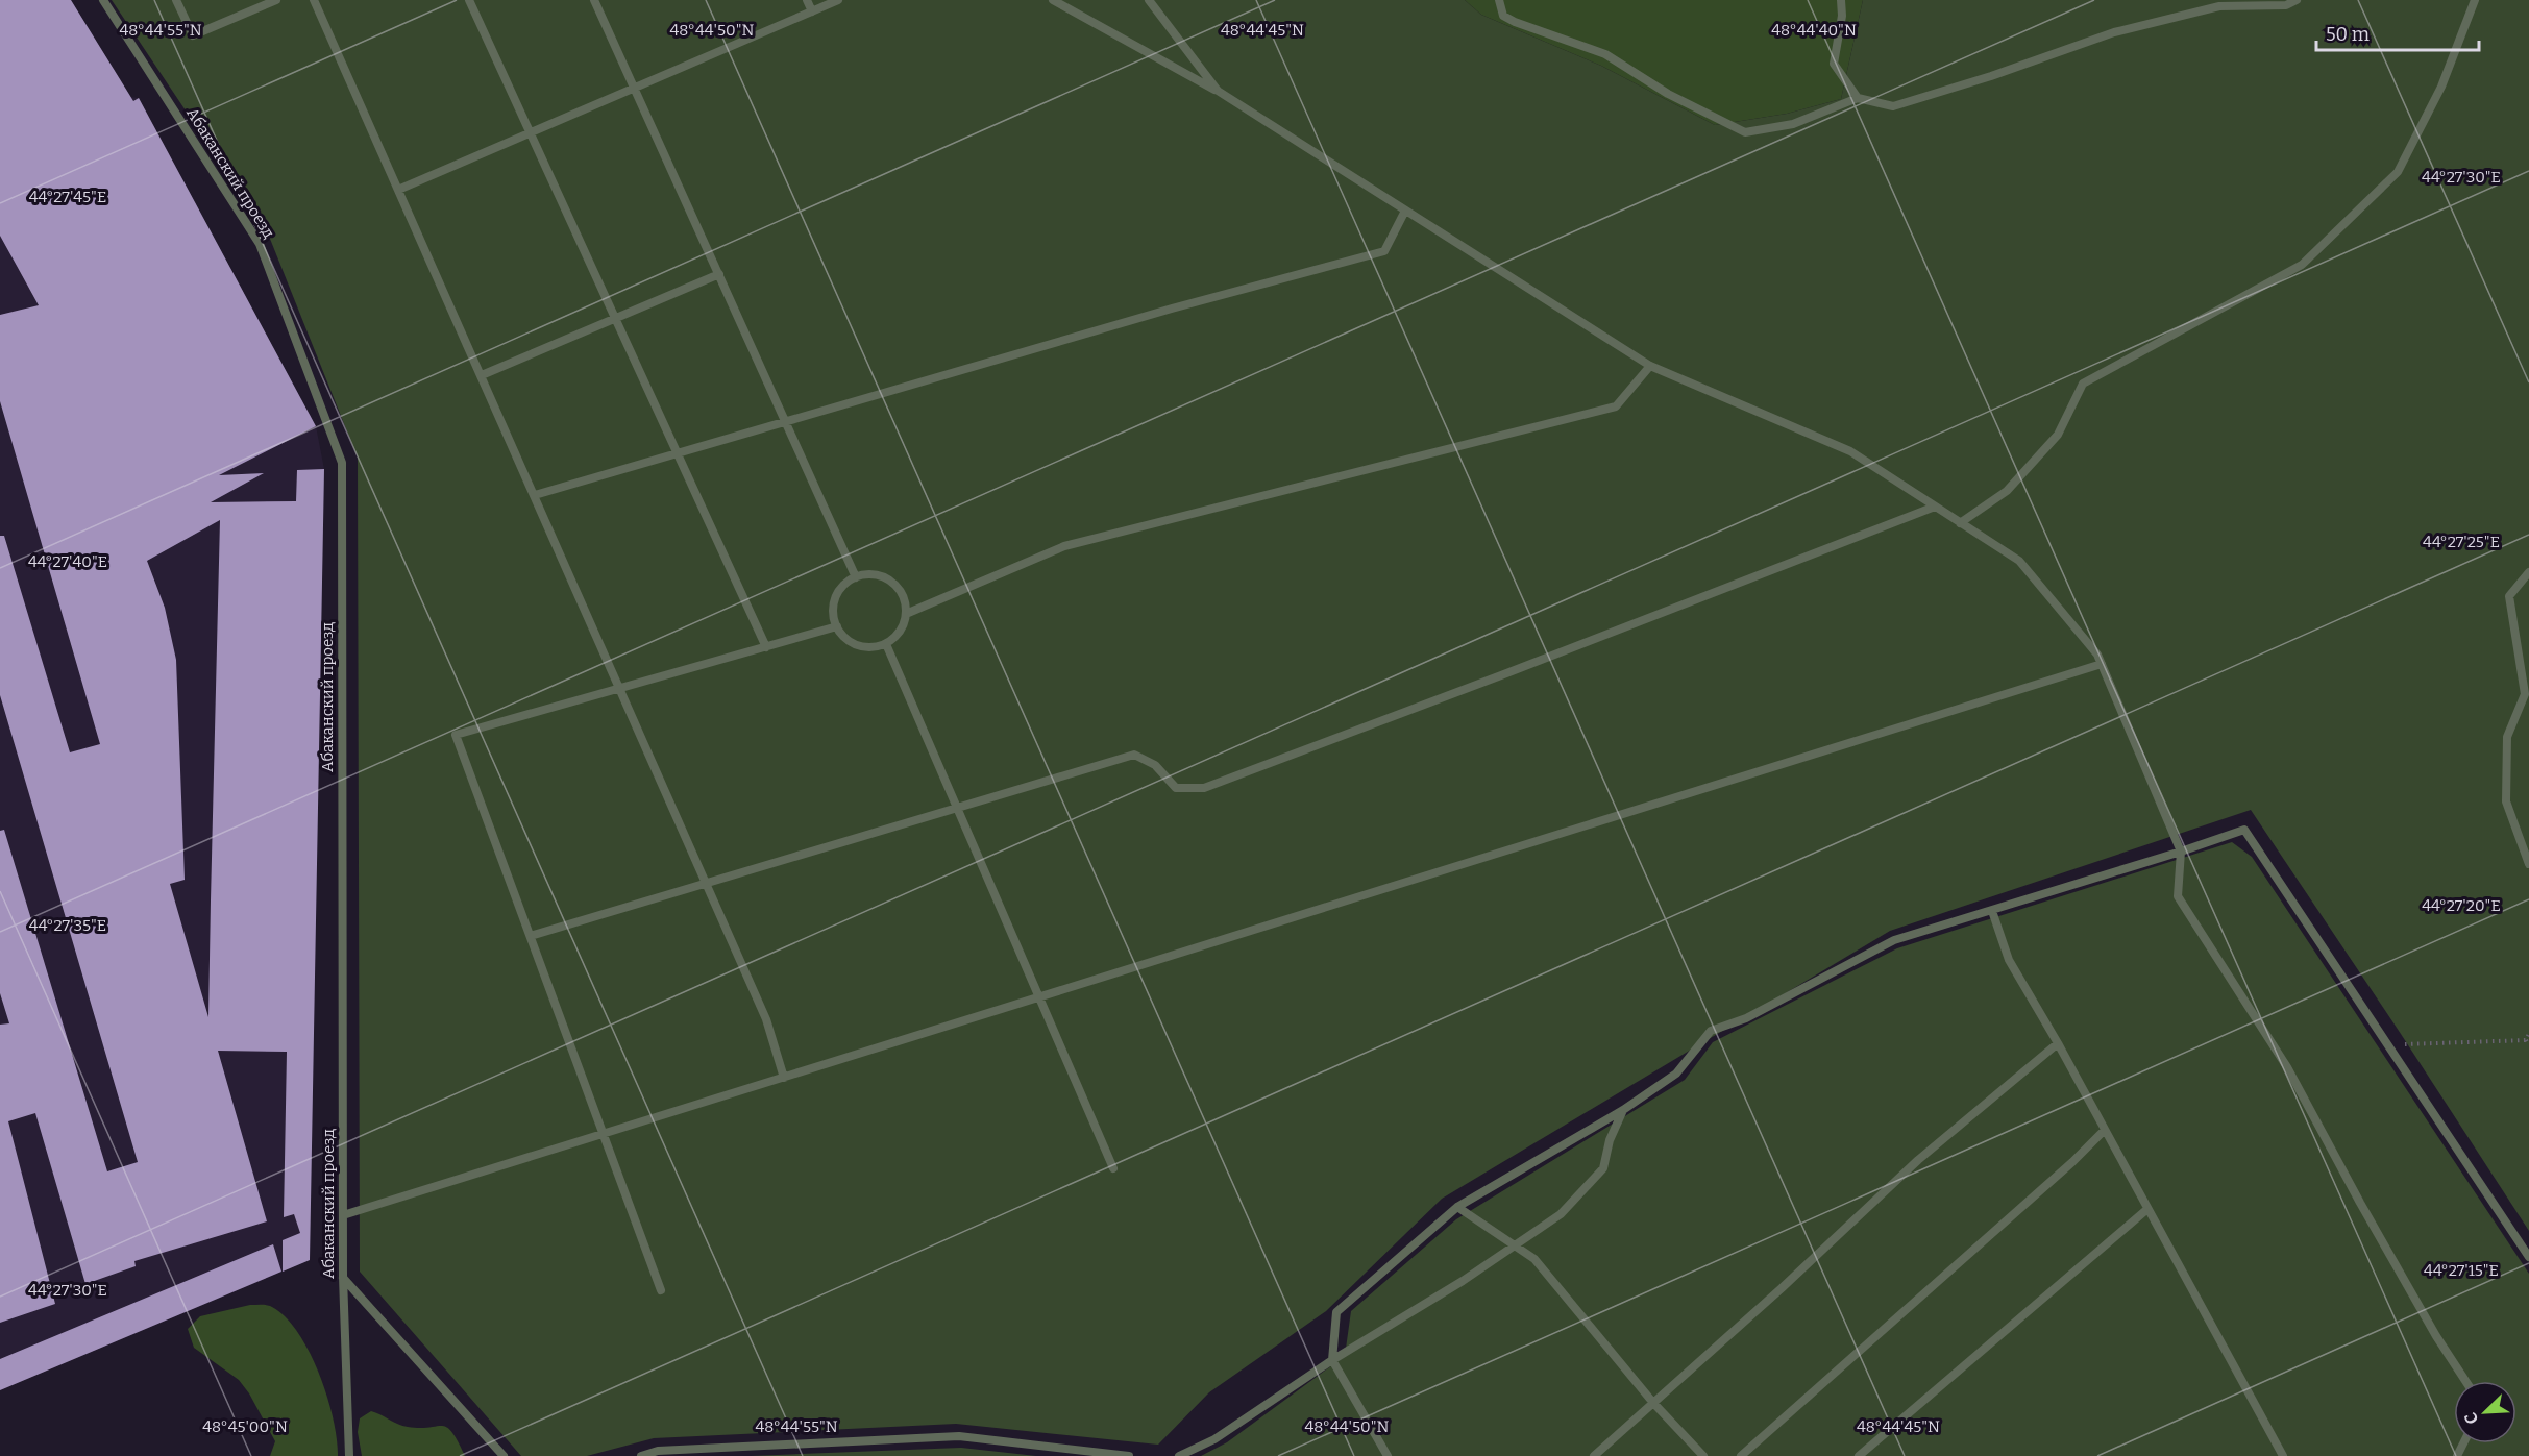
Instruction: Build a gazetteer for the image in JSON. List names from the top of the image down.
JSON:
{
  "streets": {
    "lane": ["Абаканский проезд"]
  },
  "scale_bar": "50 m",
  "north": "bottom left",
  "coordinates": [
    "48°44'55\"N",
    "48°44'50\"N",
    "48°44'45\"N",
    "48°44'40\"N",
    "44°27'30\"E",
    "44°27'45\"E",
    "44°27'25\"E",
    "44°27'40\"E",
    "44°27'20\"E",
    "44°27'35\"E",
    "44°27'15\"E",
    "48°45'00\"N"
  ]
}
